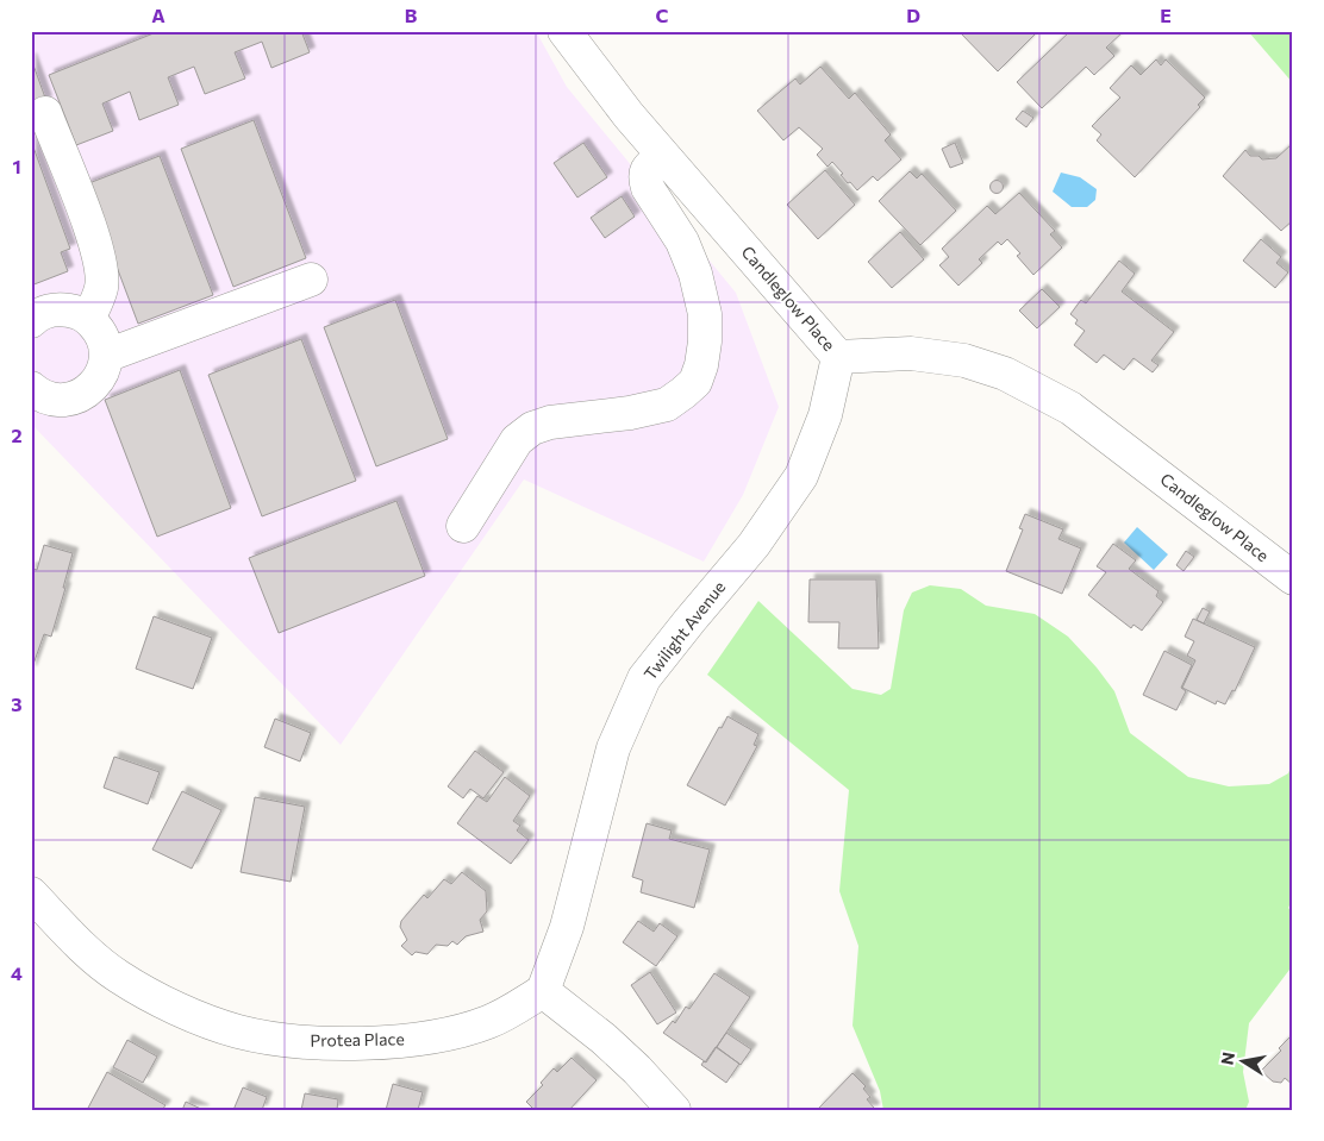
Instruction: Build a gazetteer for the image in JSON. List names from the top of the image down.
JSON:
{
  "streets": {
    "street": ["Candleglow Place", "Twilight Avenue", "Protea Place"]
  },
  "crossings": [
    ["Candleglow Place", "Twilight Avenue"],
    ["Twilight Avenue", "Protea Place"]
  ],
  "north": "left",
  "grid": {
    "columns": [
      "A",
      "B",
      "C",
      "D",
      "E"
    ],
    "rows": [
      "1",
      "2",
      "3",
      "4"
    ]
  }
}
